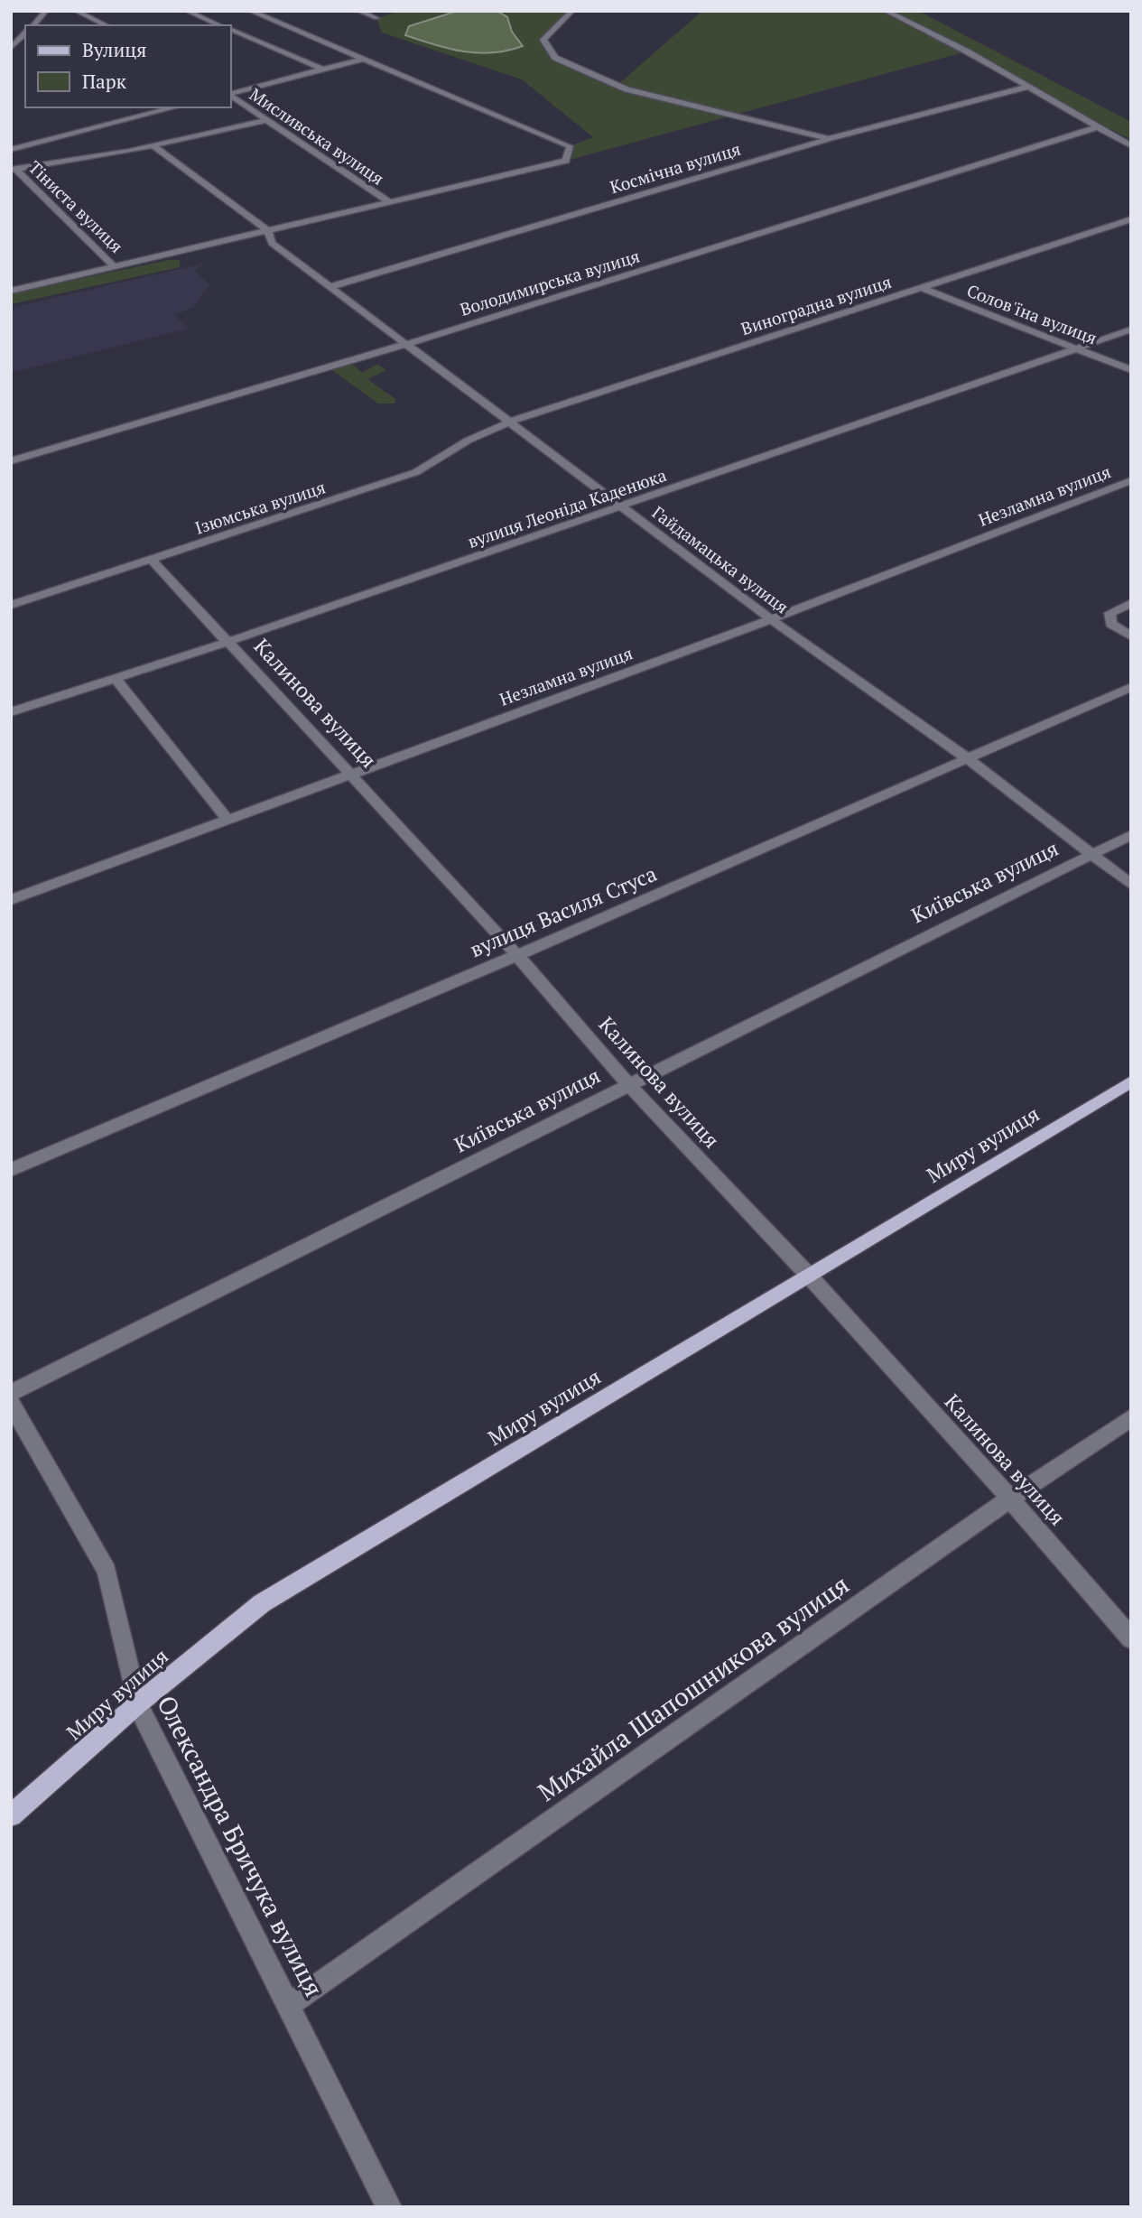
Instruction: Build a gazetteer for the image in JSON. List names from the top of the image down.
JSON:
{
  "streets": {
    "main road": ["Миру вулиця"],
    "street": [
      "Мисливська вулиця",
      "Космічна вулиця",
      "Тіниста вулиця",
      "Володимирська вулиця",
      "Виноградна вулиця",
      "Солов'їна вулиця",
      "Незламна вулиця",
      "Ізюмська вулиця",
      "вулиця Леоніда Каденюка",
      "Гайдамацька вулиця",
      "Калинова вулиця",
      "Київська вулиця",
      "вулиця Василя Стуса",
      "Михайла Шапошникова вулиця",
      "Олександра Бричука вулиця"
    ]
  },
  "crossings": [
    ["Космічна вулиця", "Гайдамацька вулиця"],
    ["Володимирська вулиця", "Гайдамацька вулиця"],
    ["Виноградна вулиця", "Солов'їна вулиця"],
    ["Виноградна вулиця", "Ізюмська вулиця"],
    ["Виноградна вулиця", "Гайдамацька вулиця"],
    ["Солов'їна вулиця", "вулиця Леоніда Каденюка"],
    ["Незламна вулиця", "Гайдамацька вулиця"],
    ["Незламна вулиця", "Калинова вулиця"],
    ["Ізюмська вулиця", "Гайдамацька вулиця"],
    ["Ізюмська вулиця", "Калинова вулиця"],
    ["вулиця Леоніда Каденюка", "Гайдамацька вулиця"],
    ["вулиця Леоніда Каденюка", "Калинова вулиця"],
    ["Гайдамацька вулиця", "Київська вулиця"],
    ["Гайдамацька вулиця", "вулиця Василя Стуса"],
    ["Калинова вулиця", "Київська вулиця"],
    ["Калинова вулиця", "вулиця Василя Стуса"],
    ["Калинова вулиця", "Миру вулиця"],
    ["Калинова вулиця", "Михайла Шапошникова вулиця"],
    ["Миру вулиця", "Олександра Бричука вулиця"],
    ["Михайла Шапошникова вулиця", "Олександра Бричука вулиця"]
  ],
  "legend": ["Вулиця", "Парк"]
}
